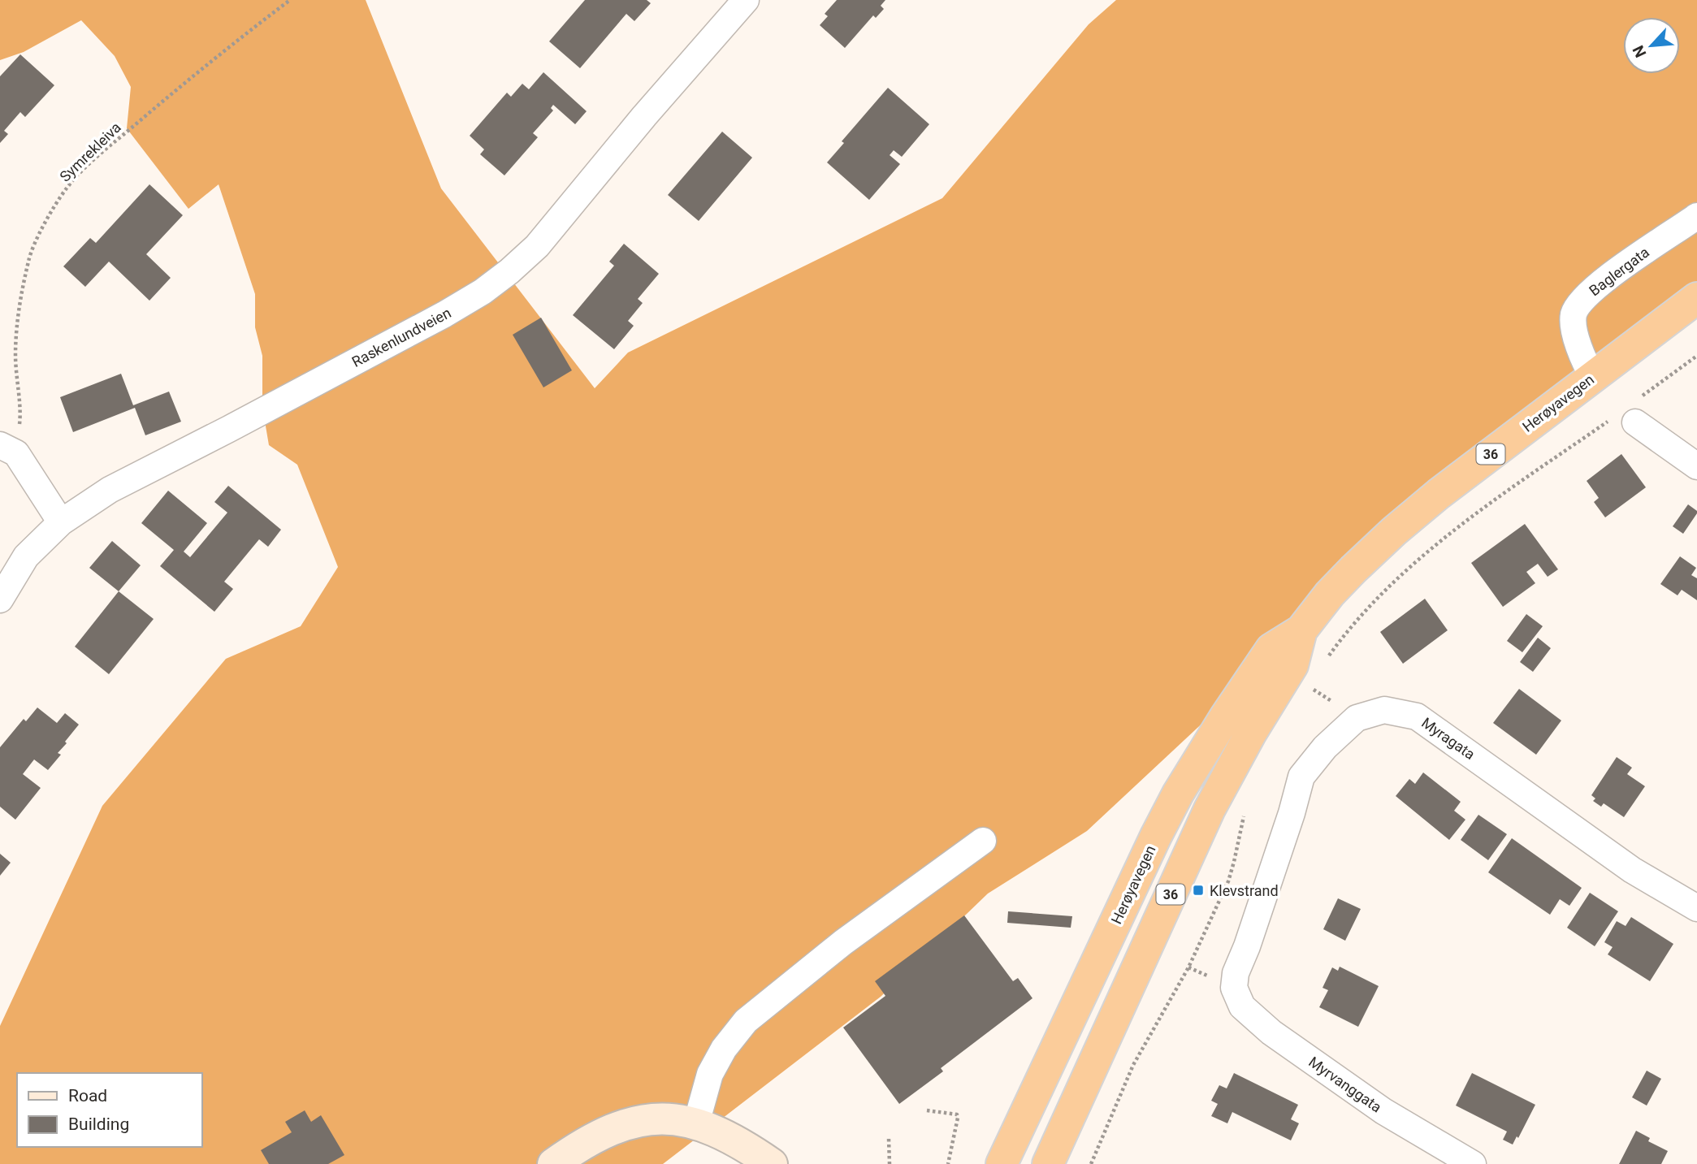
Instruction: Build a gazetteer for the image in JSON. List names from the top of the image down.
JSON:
{
  "streets": {
    "highway": ["Herøyavegen", "36"],
    "street": [
      "Baglergata",
      "Raskenlundveien",
      "Myragata",
      "Myrvanggata"
    ],
    "path": ["Symrekleiva"]
  },
  "crossings": [
    ["Baglergata", "Herøyavegen"],
    ["Myragata", "Myrvanggata"]
  ],
  "places": {
    "transit": ["Klevstrand"]
  },
  "legend": ["Road", "Building"],
  "north": "bottom left"
}
